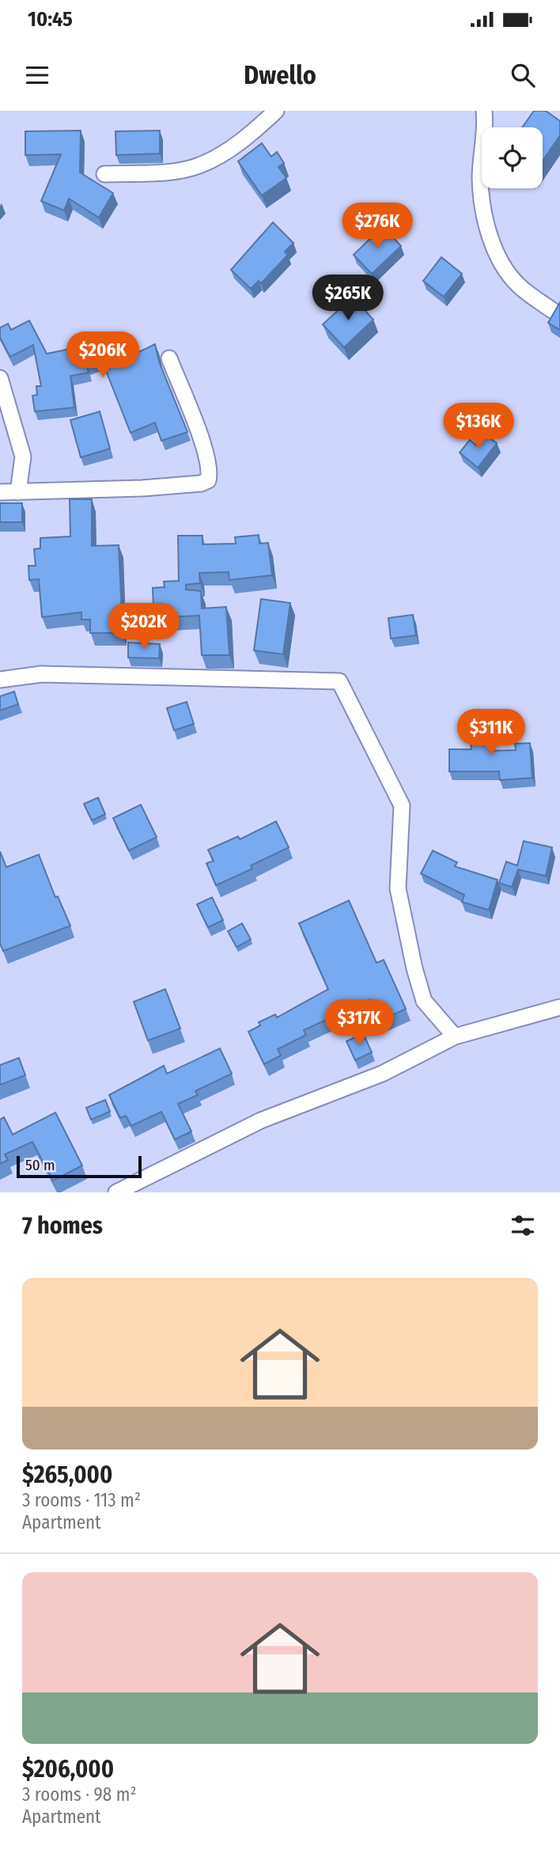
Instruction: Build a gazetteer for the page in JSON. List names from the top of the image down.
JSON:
{
  "scale_bar": "50 m",
  "page": {
    "status": "10:45",
    "header": "Dwello",
    "price": [
      "$276K",
      "$265K",
      "$206K",
      "$136K",
      "$202K",
      "$311K",
      "$317K"
    ],
    "scale": "50 m",
    "heading": "7 homes",
    "list": [
      {
        "name": "$265,000",
        "note": "3 rooms · 113 m² · Apartment"
      },
      {
        "name": "$206,000",
        "note": "3 rooms · 98 m² · Apartment"
      }
    ]
  }
}
